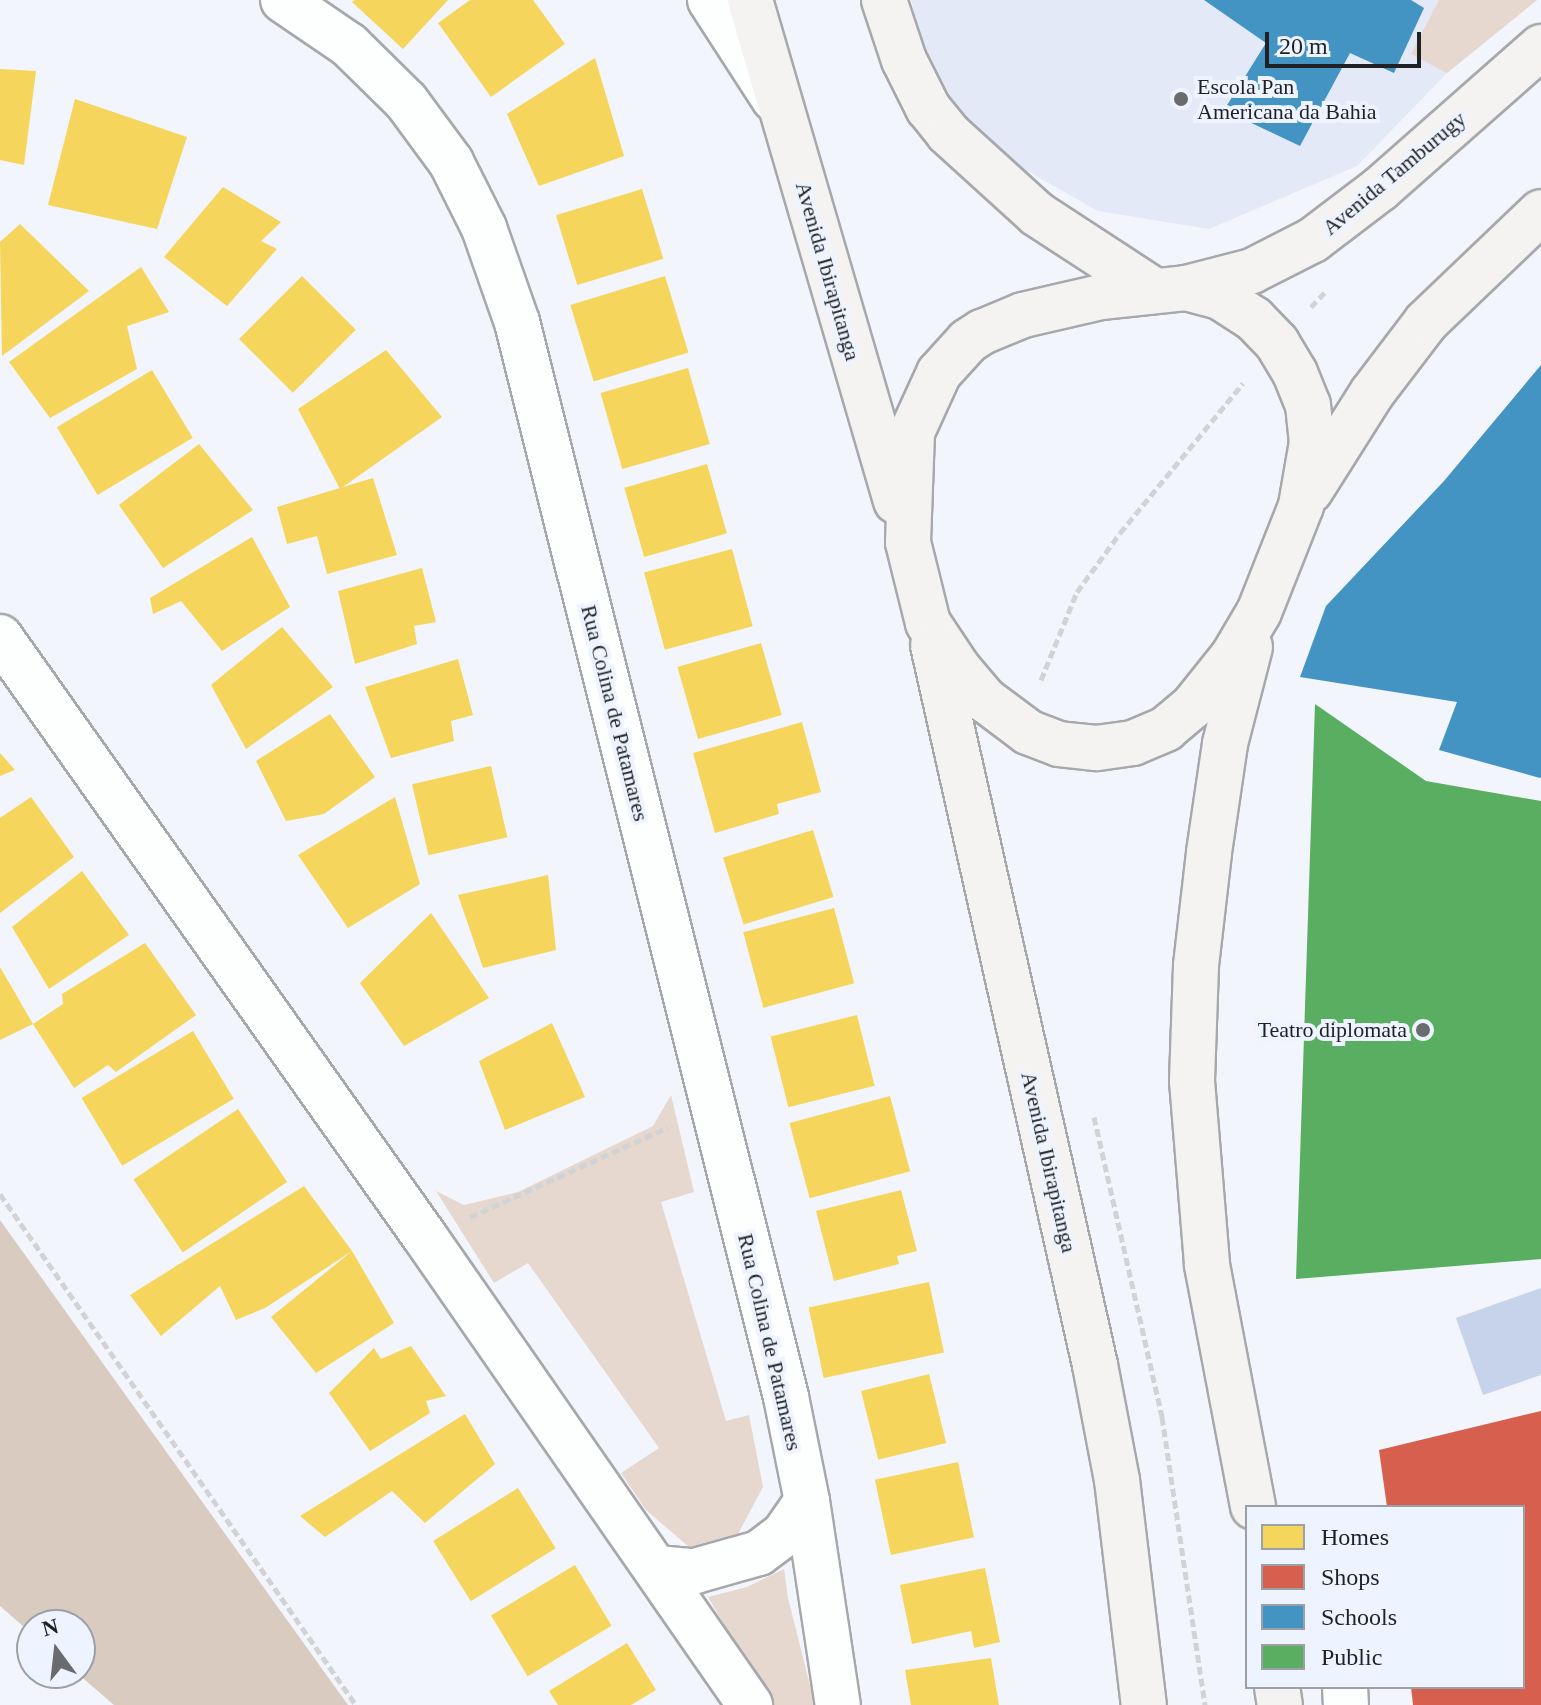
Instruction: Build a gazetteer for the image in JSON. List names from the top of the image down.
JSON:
{
  "streets": {
    "main road": ["Avenida Tamburugy", "Avenida Ibirapitanga"],
    "street": ["Rua Colina de Patamares"]
  },
  "crossings": [
    ["Avenida Tamburugy", "Avenida Ibirapitanga"]
  ],
  "places": ["Escola Pan Americana da Bahia", "Teatro diplomata"],
  "legend": [
    "Homes",
    "Shops",
    "Schools",
    "Public"
  ],
  "scale_bar": "20 m",
  "north": "top"
}
